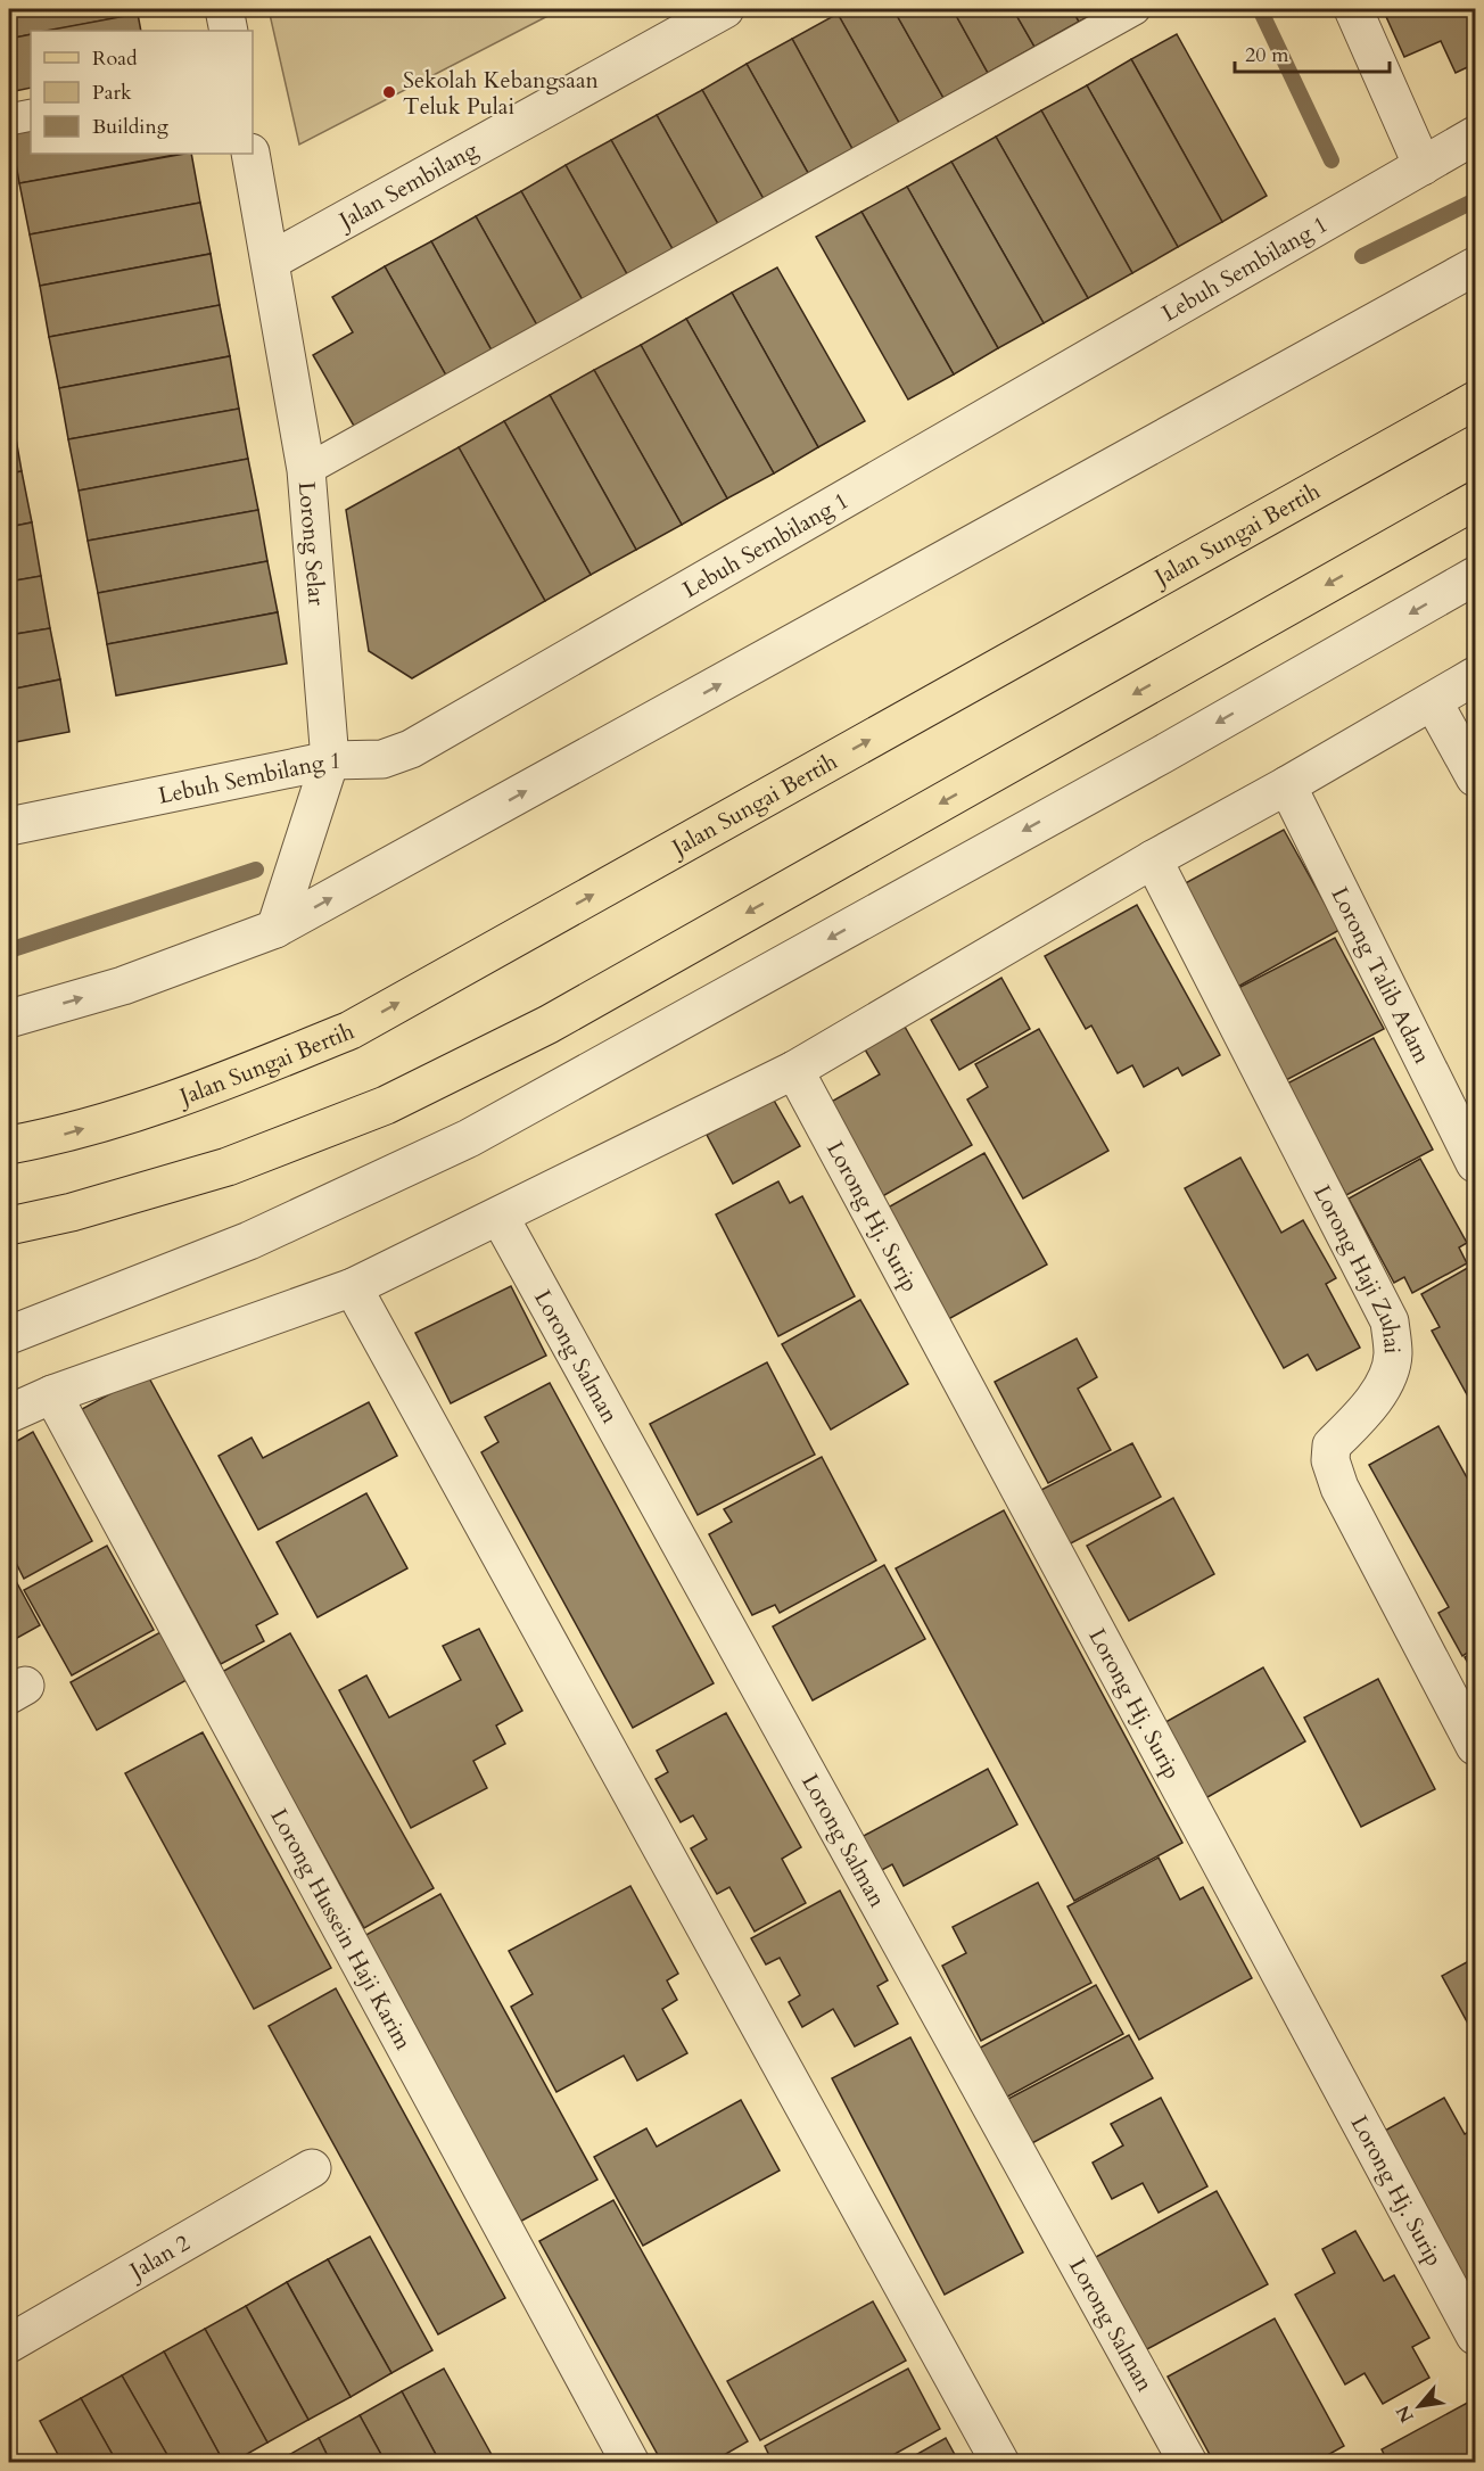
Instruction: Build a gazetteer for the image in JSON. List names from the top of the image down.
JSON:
{
  "streets": {
    "main road": ["Jalan Sungai Bertih"],
    "street": [
      "Jalan Sembilang",
      "Lebuh Sembilang 1",
      "Lorong Selar",
      "Lorong Talib Adam",
      "Lorong Hj. Surip",
      "Lorong Haji Zuhai",
      "Lorong Salman",
      "Lorong Hussein Haji Karim",
      "Jalan 2"
    ]
  },
  "crossings": [
    ["Jalan Sembilang", "Lorong Selar"],
    ["Lebuh Sembilang 1", "Lorong Selar"]
  ],
  "places": ["Sekolah Kebangsaan Teluk Pulai"],
  "legend": ["Road", "Park", "Building"],
  "scale_bar": "20 m",
  "north": "bottom left"
}
